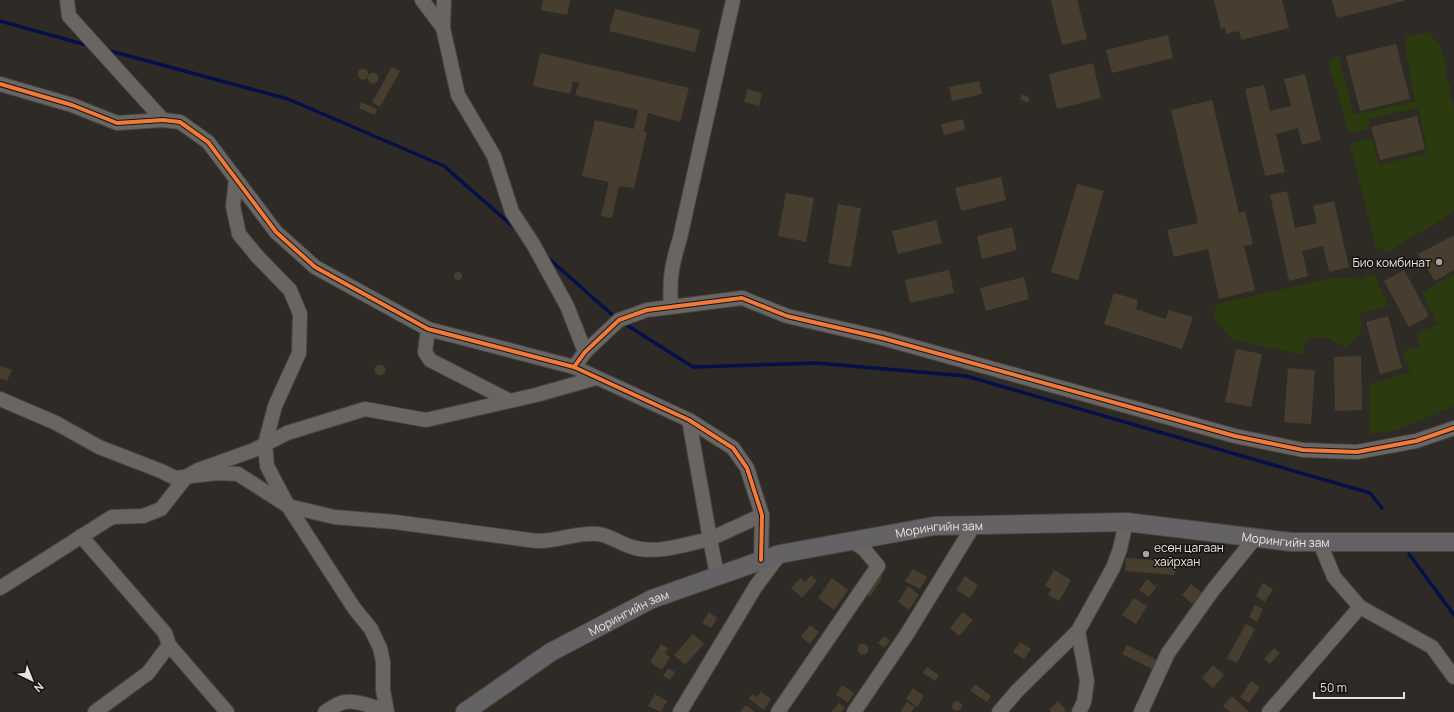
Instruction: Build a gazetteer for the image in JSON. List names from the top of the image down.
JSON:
{
  "streets": {
    "main road": ["Морингийн зам"]
  },
  "places": ["Био комбинат", "есөн цагаан хайрхан"],
  "scale_bar": "50 m",
  "north": "bottom right"
}
